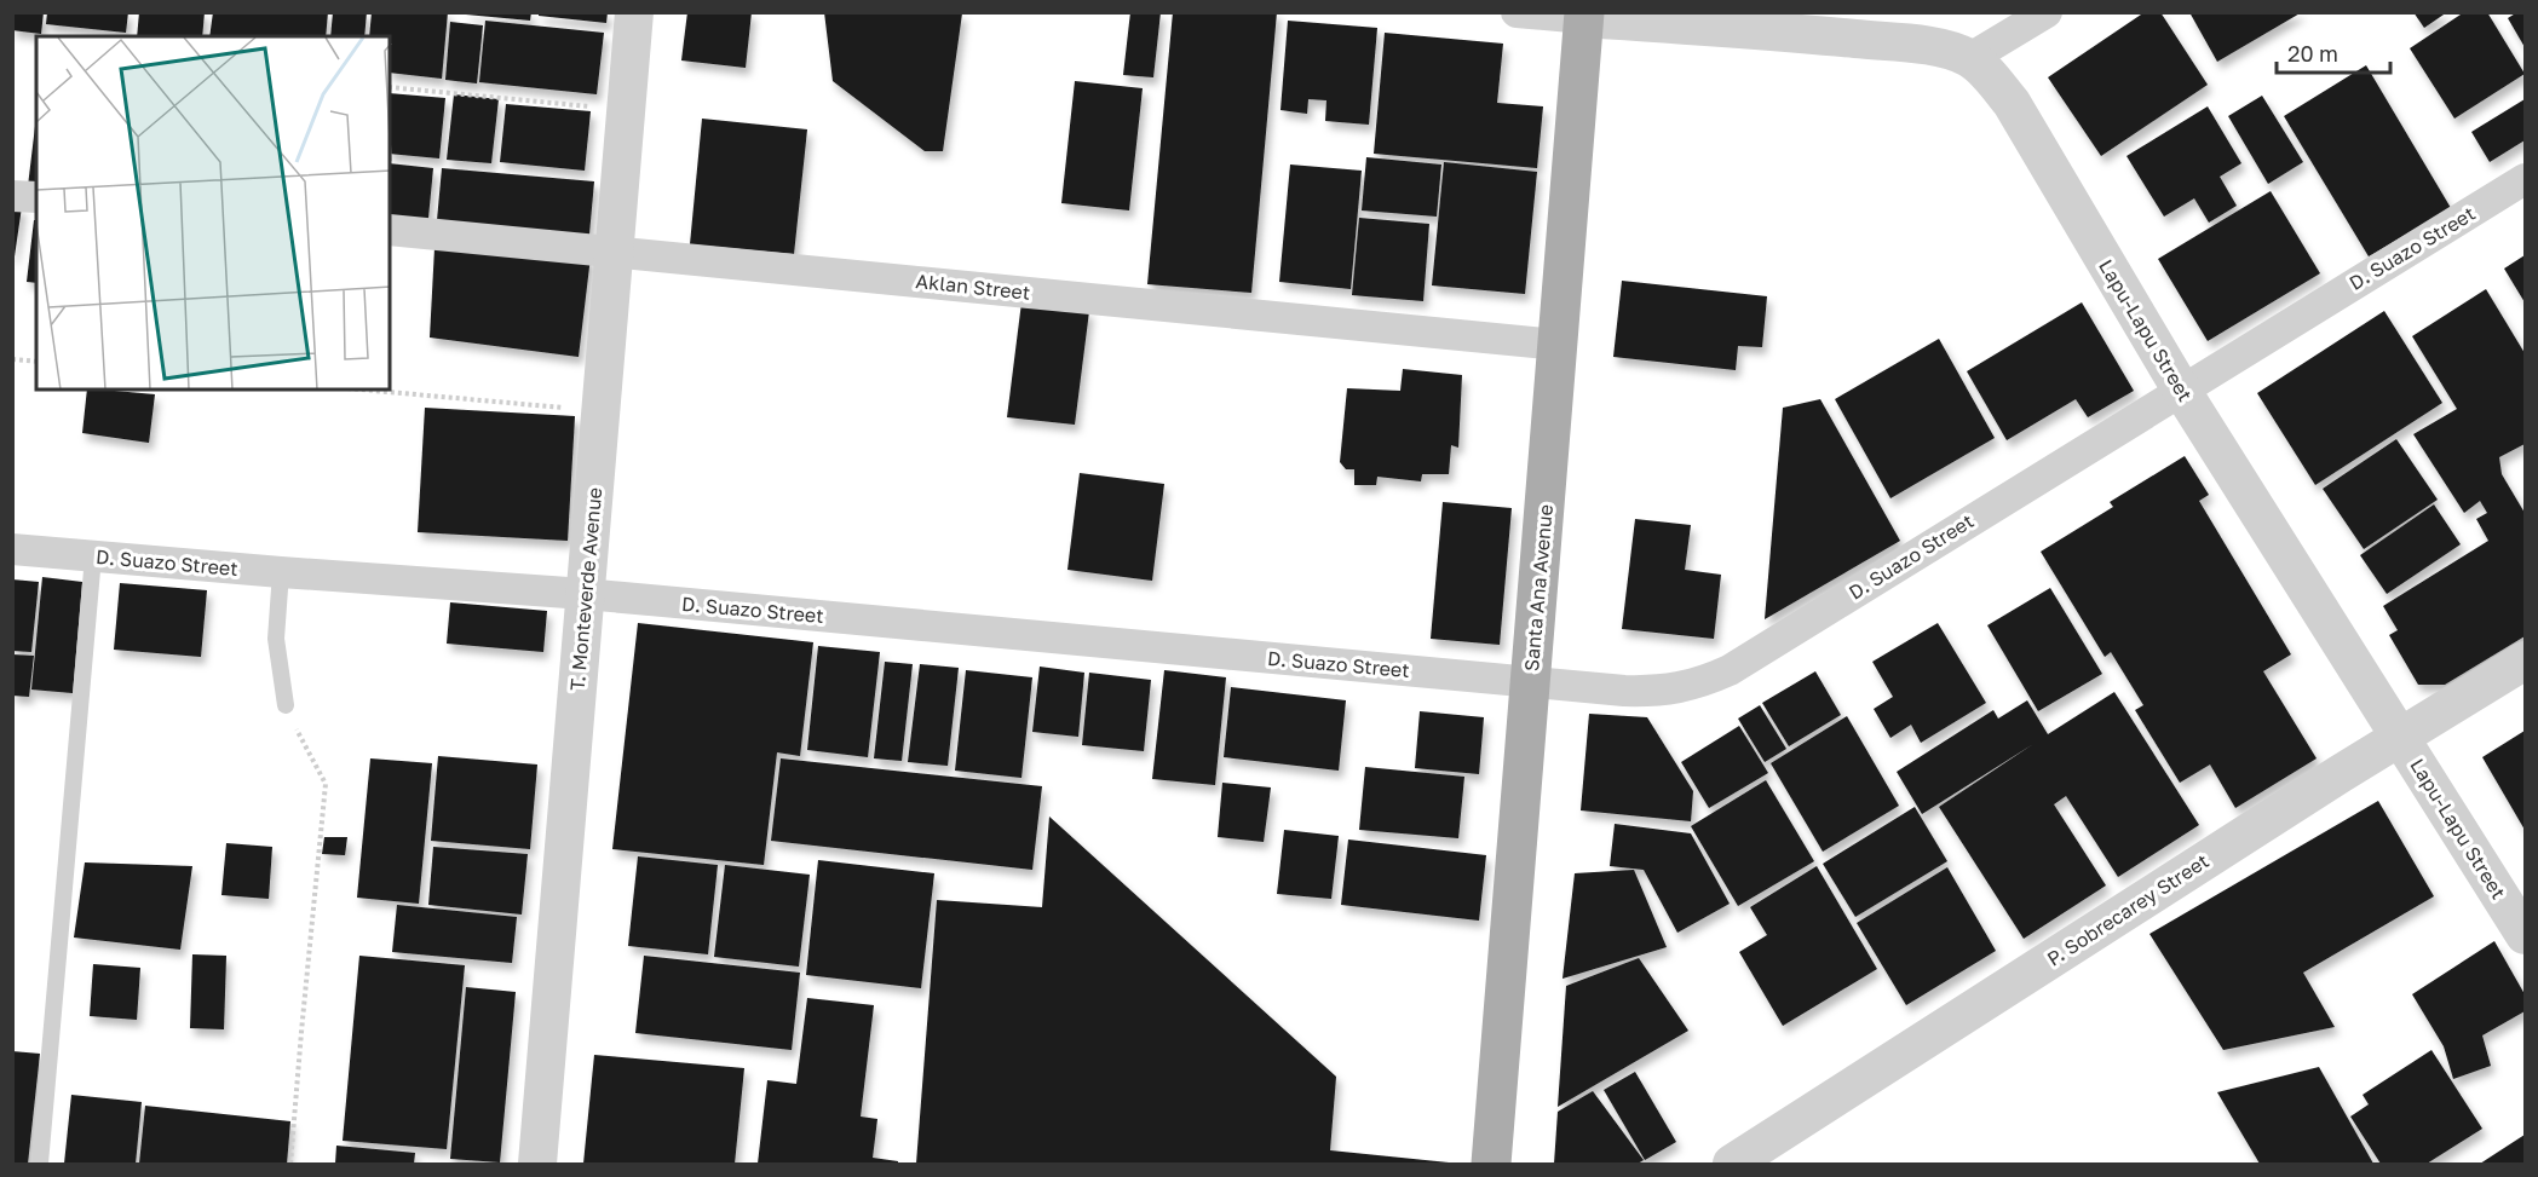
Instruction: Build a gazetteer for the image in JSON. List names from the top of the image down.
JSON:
{
  "streets": {
    "main road": ["Santa Ana Avenue"],
    "street": [
      "D. Suazo Street",
      "Aklan Street",
      "Lapu-Lapu Street",
      "T. Monteverde Avenue",
      "P. Sobrecarey Street"
    ]
  },
  "crossings": [
    ["D. Suazo Street", "Lapu-Lapu Street"],
    ["D. Suazo Street", "Santa Ana Avenue"],
    ["D. Suazo Street", "T. Monteverde Avenue"],
    ["Aklan Street", "Santa Ana Avenue"],
    ["Aklan Street", "T. Monteverde Avenue"],
    ["Lapu-Lapu Street", "Santa Ana Avenue"],
    ["Lapu-Lapu Street", "P. Sobrecarey Street"]
  ],
  "scale_bar": "20 m"
}
